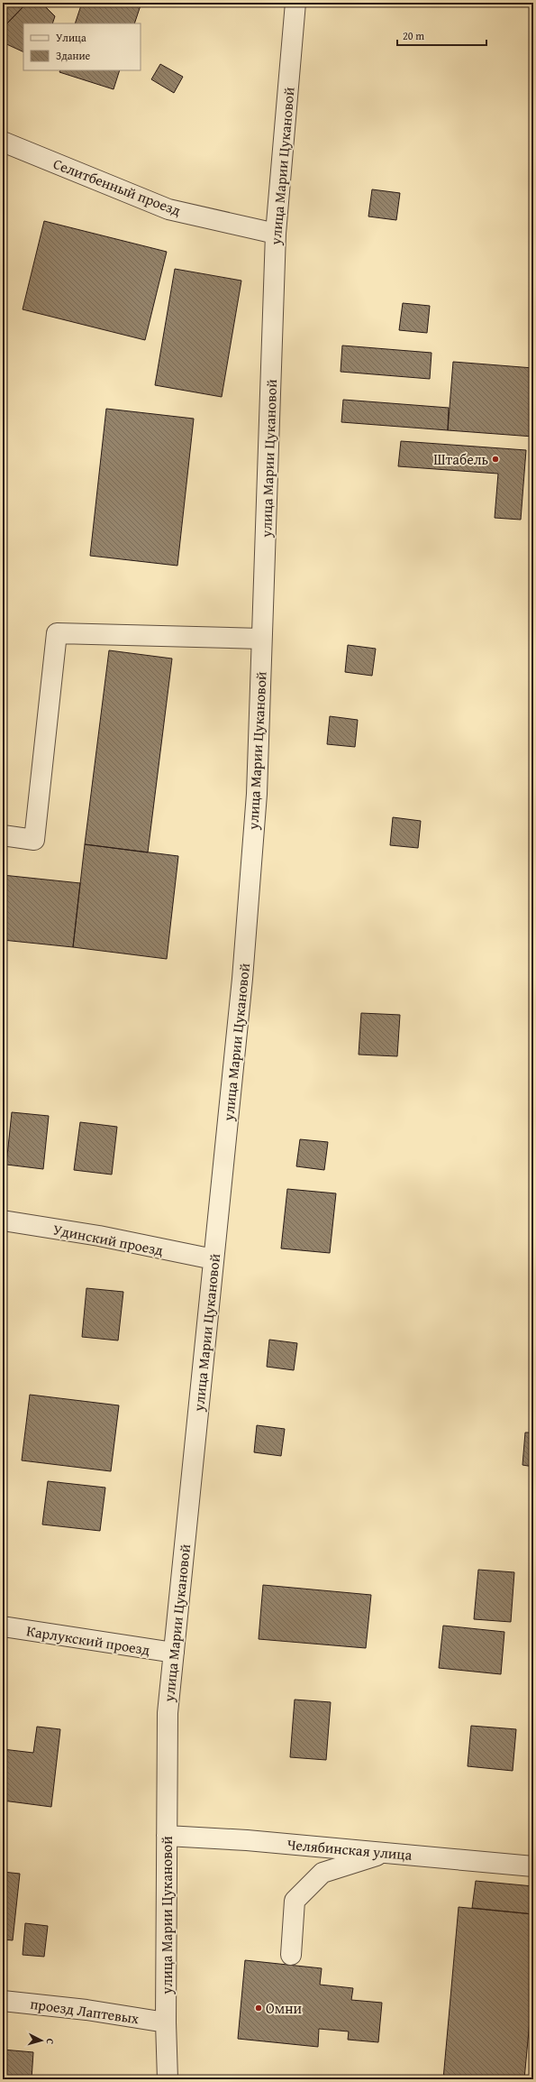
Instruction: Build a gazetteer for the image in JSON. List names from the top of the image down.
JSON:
{
  "streets": {
    "street": [
      "улица Марии Цукановой",
      "Селитбенный проезд",
      "Удинский проезд",
      "Карлукский проезд",
      "Челябинская улица",
      "проезд Лаптевых"
    ]
  },
  "crossings": [
    ["улица Марии Цукановой", "Селитбенный проезд"],
    ["улица Марии Цукановой", "Удинский проезд"],
    ["улица Марии Цукановой", "Карлукский проезд"],
    ["улица Марии Цукановой", "Челябинская улица"],
    ["улица Марии Цукановой", "проезд Лаптевых"]
  ],
  "places": ["Штабель", "Омни"],
  "legend": ["Улица", "Здание"],
  "scale_bar": "20 m",
  "north": "right"
}
